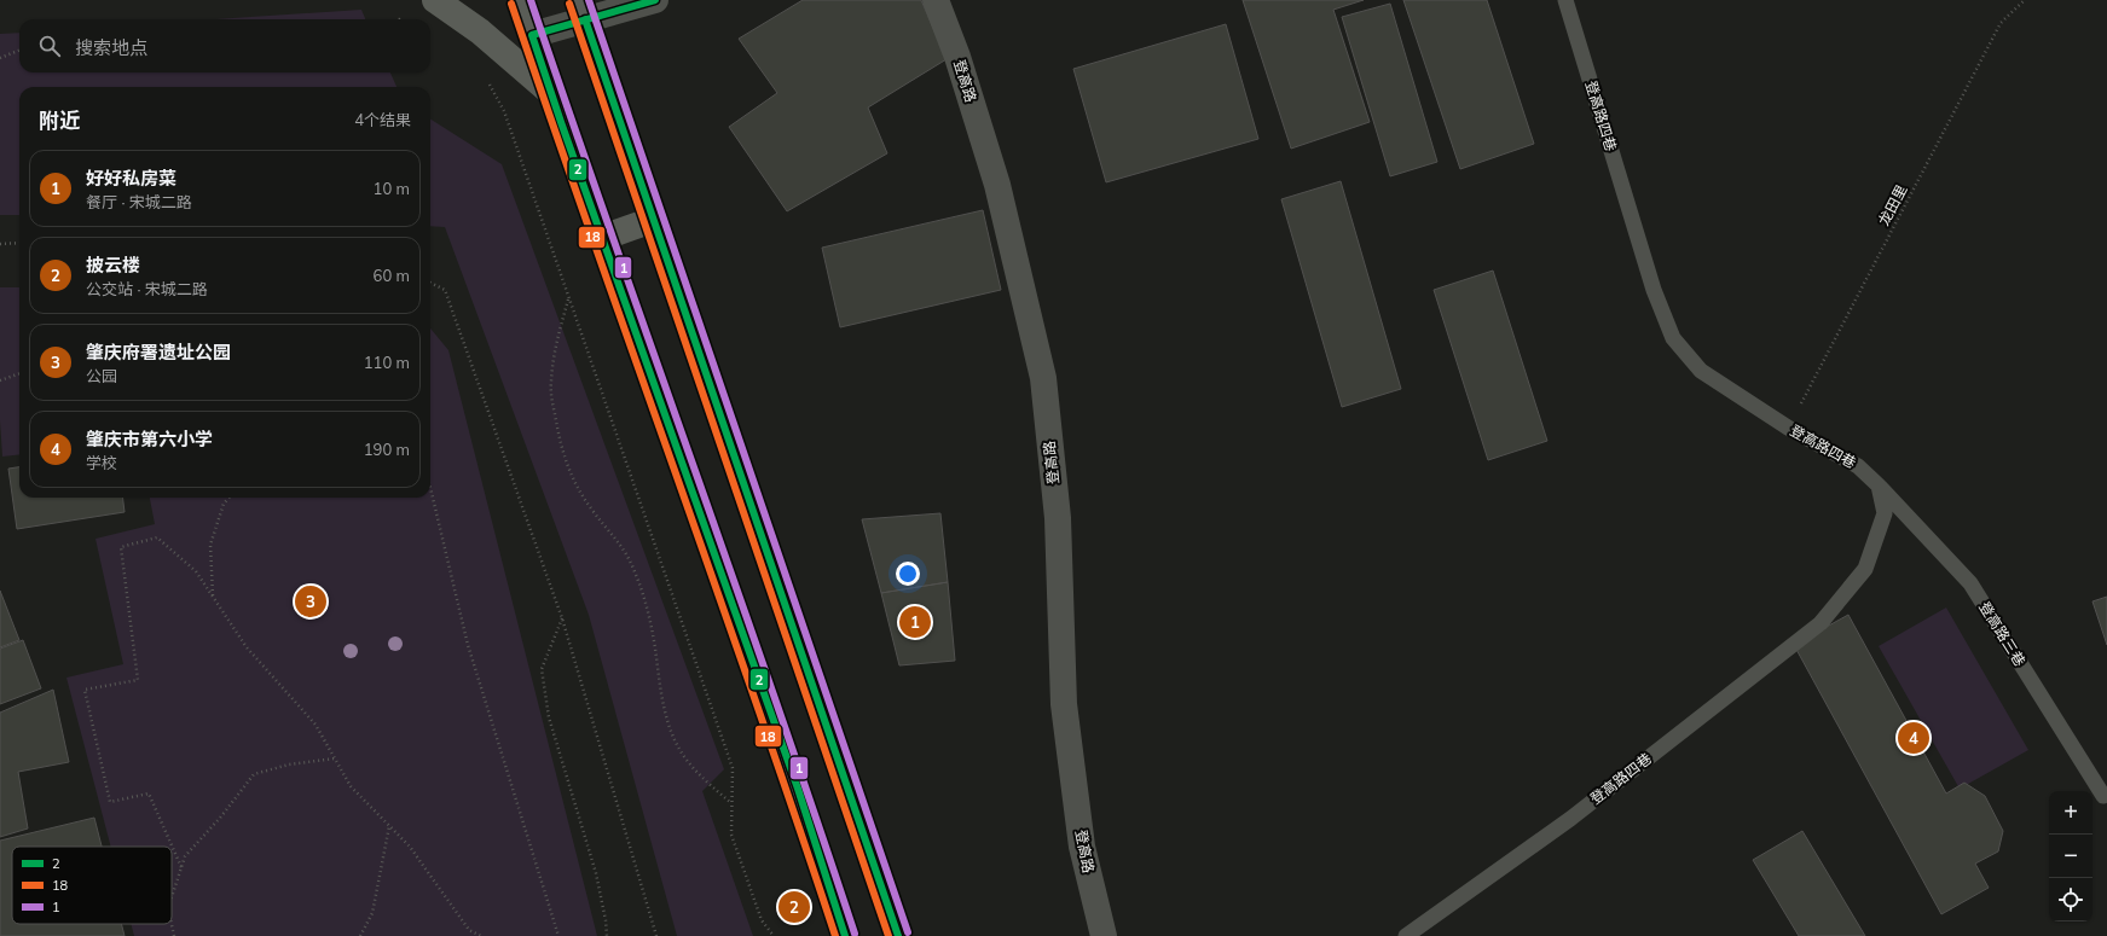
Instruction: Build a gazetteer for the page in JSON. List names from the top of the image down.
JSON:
{
  "streets": {
    "street": ["登高路"],
    "lane": ["登高路四巷", "登高路三巷"],
    "path": ["龙田里"]
  },
  "crossings": [
    ["登高路四巷", "龙田里"],
    ["登高路四巷", "登高路三巷"]
  ],
  "lines": ["transit line 2", "transit line 1", "transit line 18"],
  "legend": ["2", "18", "1"],
  "page": {
    "search": "搜索地点",
    "heading": ["附近", "4个结果"],
    "list": [
      {
        "mark": "1",
        "name": "好好私房菜",
        "note": "餐厅 · 宋城二路",
        "value": "10 m"
      },
      {
        "mark": "2",
        "name": "披云楼",
        "note": "公交站 · 宋城二路",
        "value": "60 m"
      },
      {
        "mark": "3",
        "name": "肇庆府署遗址公园",
        "note": "公园",
        "value": "110 m"
      },
      {
        "mark": "4",
        "name": "肇庆市第六小学",
        "note": "学校",
        "value": "190 m"
      }
    ],
    "pins": [
      "3",
      "1",
      "4",
      "2"
    ],
    "map_buttons": ["+", "−"]
  }
}
